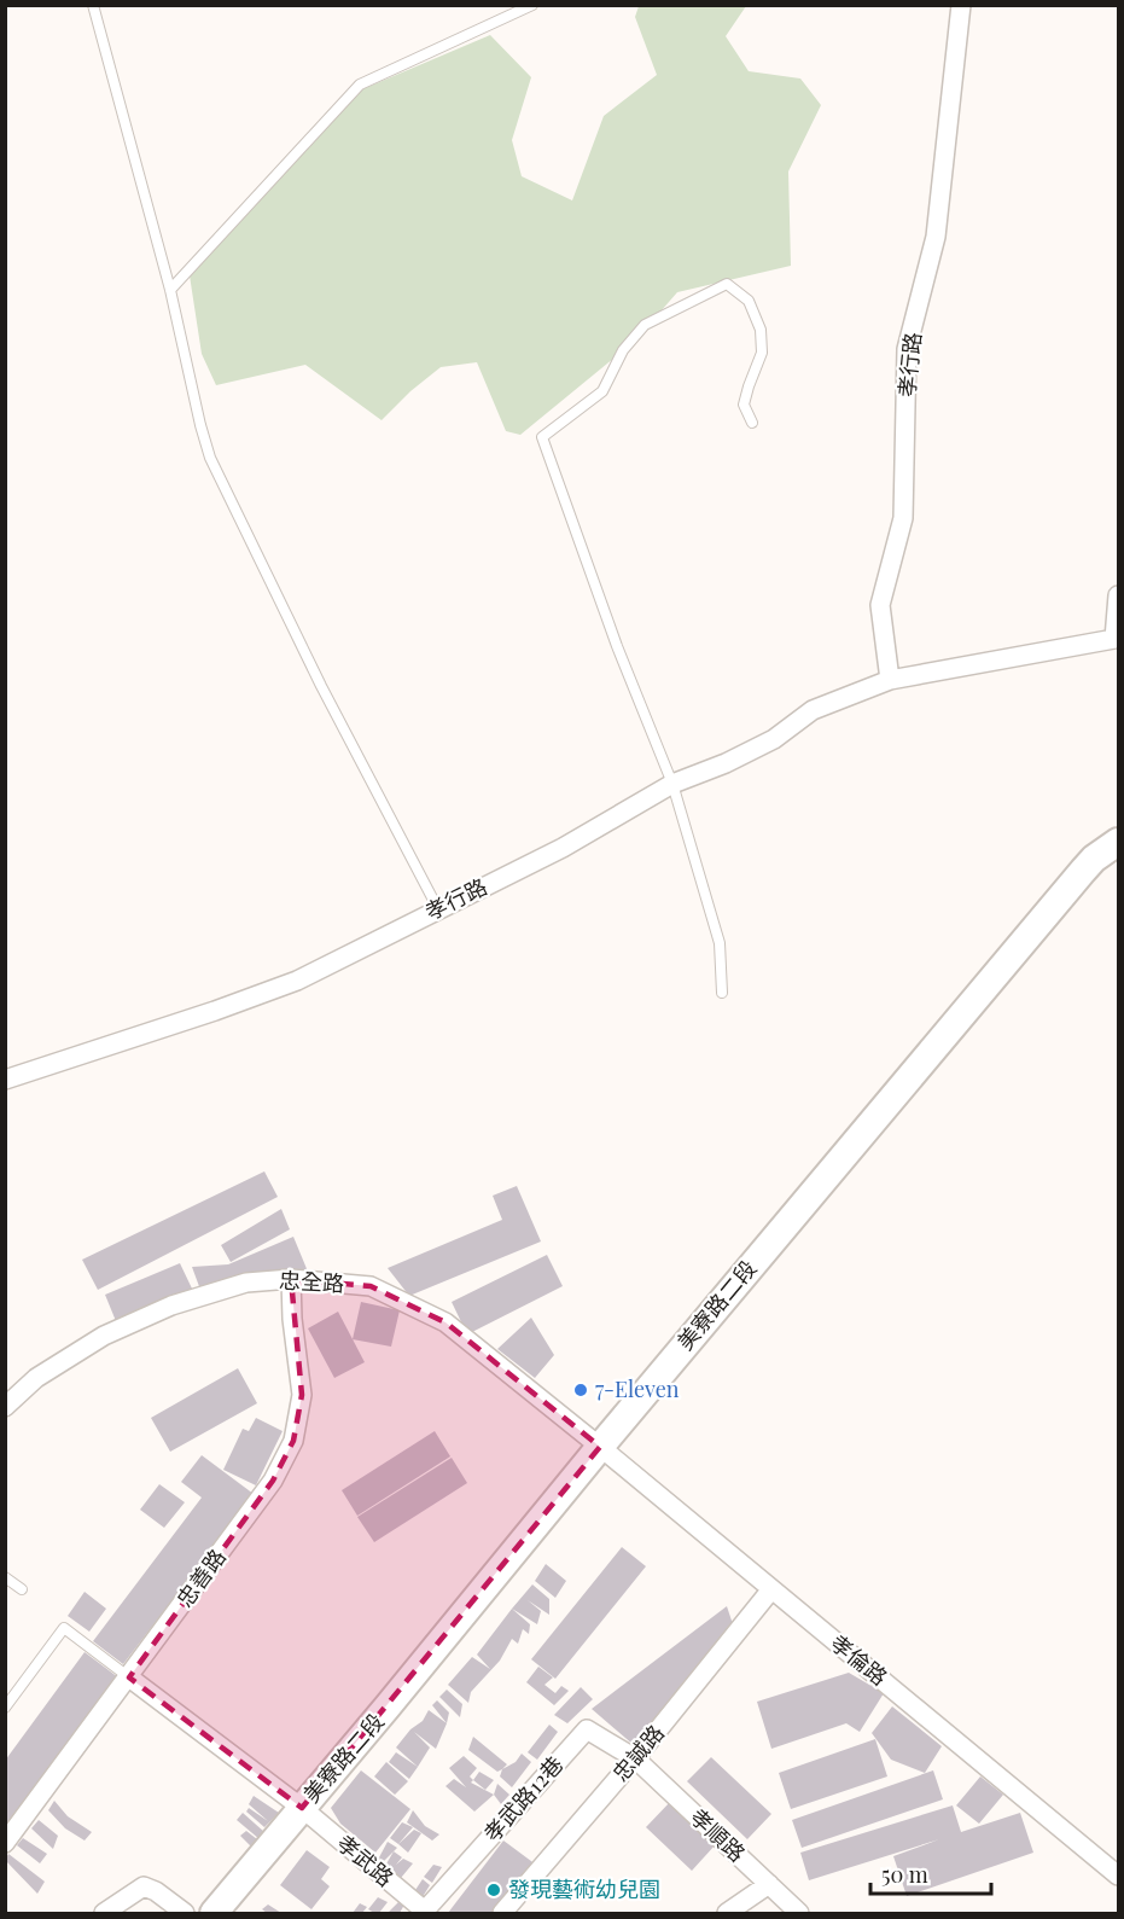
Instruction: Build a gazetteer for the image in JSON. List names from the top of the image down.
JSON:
{
  "streets": {
    "street": [
      "孝行路",
      "忠全路",
      "美寮路二段",
      "忠善路",
      "孝倫路",
      "忠誠路",
      "孝武路12巷",
      "孝順路",
      "孝武路"
    ]
  },
  "crossings": [
    ["忠全路", "美寮路二段"],
    ["忠全路", "忠善路"],
    ["忠全路", "孝倫路"],
    ["美寮路二段", "孝倫路"],
    ["美寮路二段", "孝武路"],
    ["忠善路", "孝武路"],
    ["孝倫路", "忠誠路"],
    ["忠誠路", "孝武路12巷"],
    ["忠誠路", "孝順路"],
    ["孝武路12巷", "孝順路"],
    ["孝武路12巷", "孝武路"]
  ],
  "places": ["7-Eleven", "發現藝術幼兒園"],
  "scale_bar": "50 m"
}
